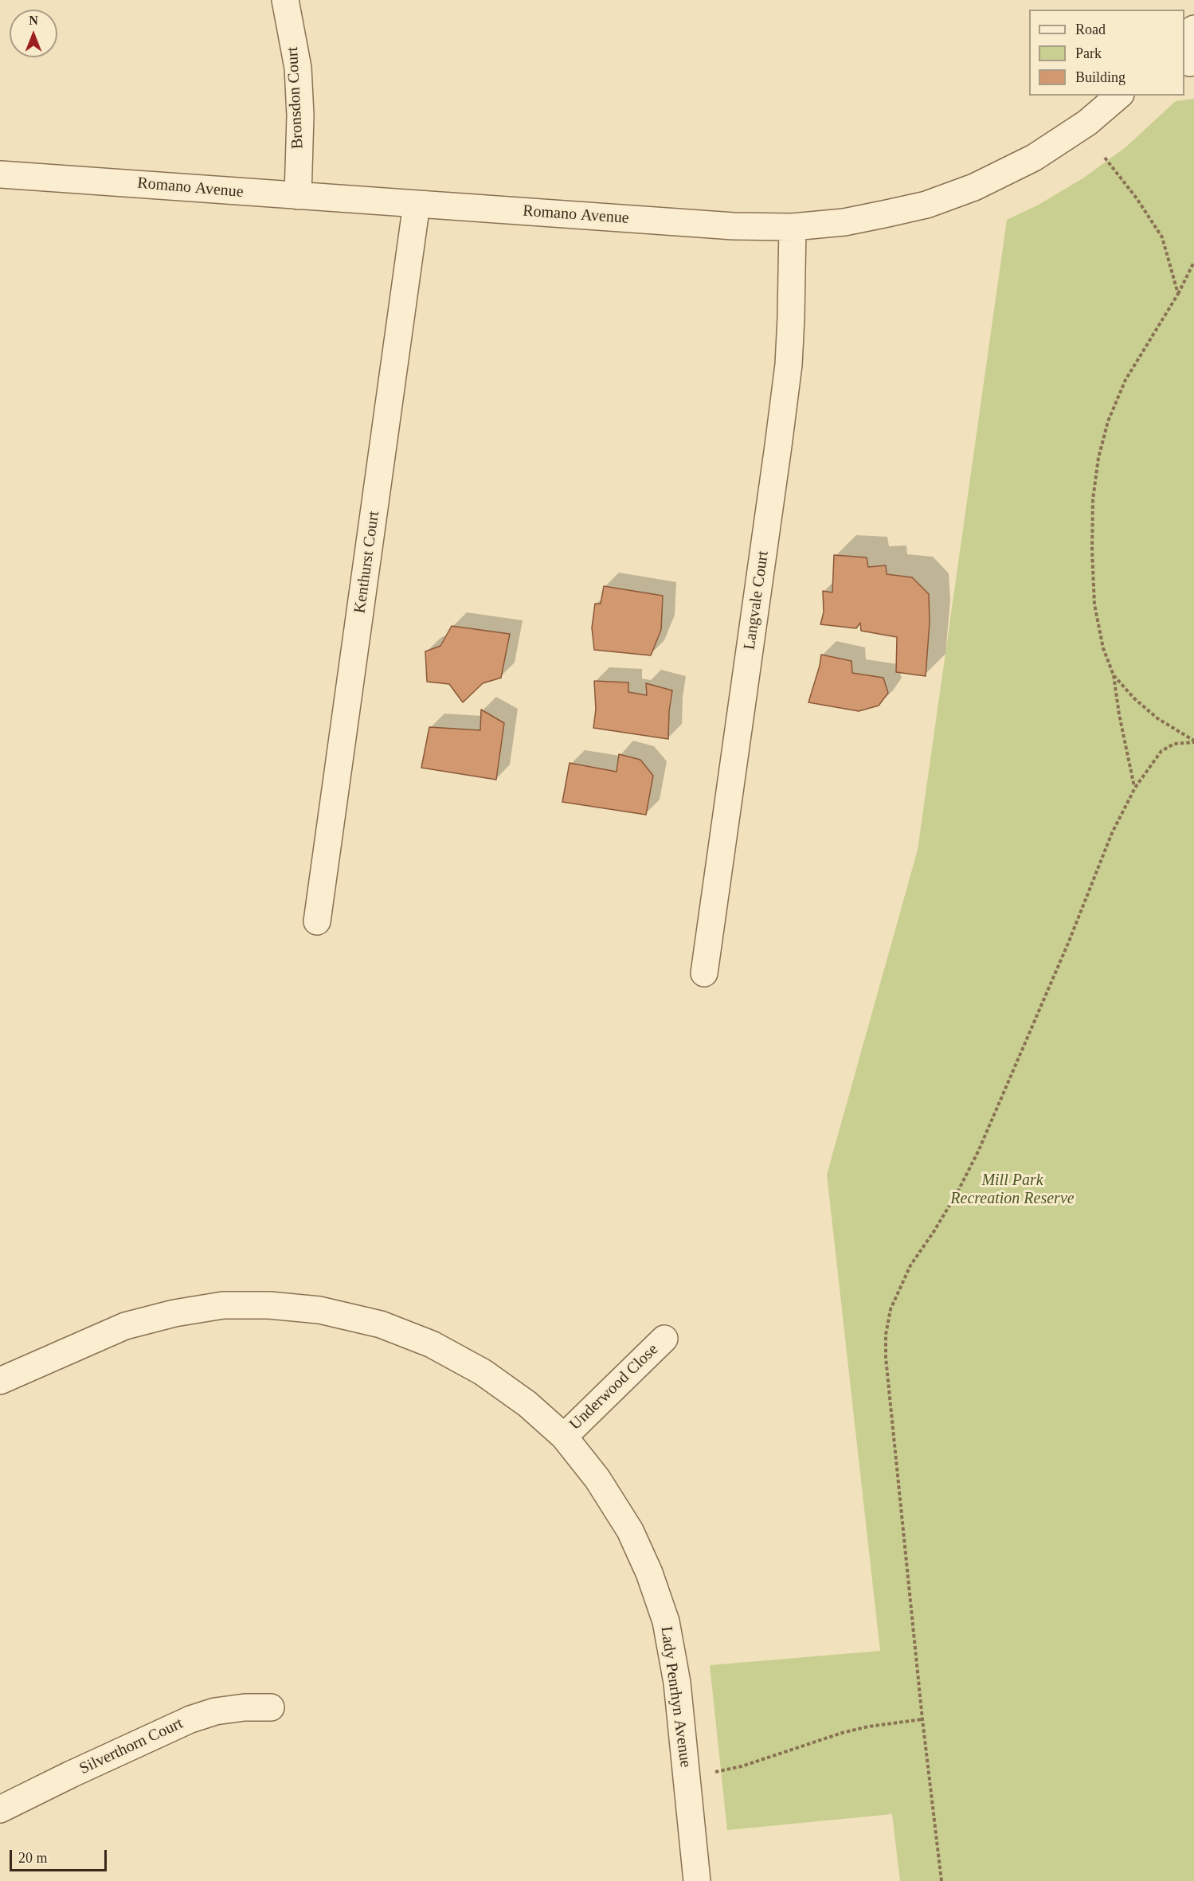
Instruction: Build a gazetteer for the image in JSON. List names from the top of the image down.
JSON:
{
  "streets": {
    "street": [
      "Bronsdon Court",
      "Romano Avenue",
      "Kenthurst Court",
      "Langvale Court",
      "Underwood Close",
      "Lady Penrhyn Avenue",
      "Silverthorn Court"
    ]
  },
  "crossings": [
    ["Bronsdon Court", "Romano Avenue"],
    ["Romano Avenue", "Kenthurst Court"],
    ["Romano Avenue", "Langvale Court"],
    ["Underwood Close", "Lady Penrhyn Avenue"]
  ],
  "parks": ["Mill Park Recreation Reserve"],
  "legend": ["Road", "Park", "Building"],
  "scale_bar": "20 m",
  "north": "top"
}
